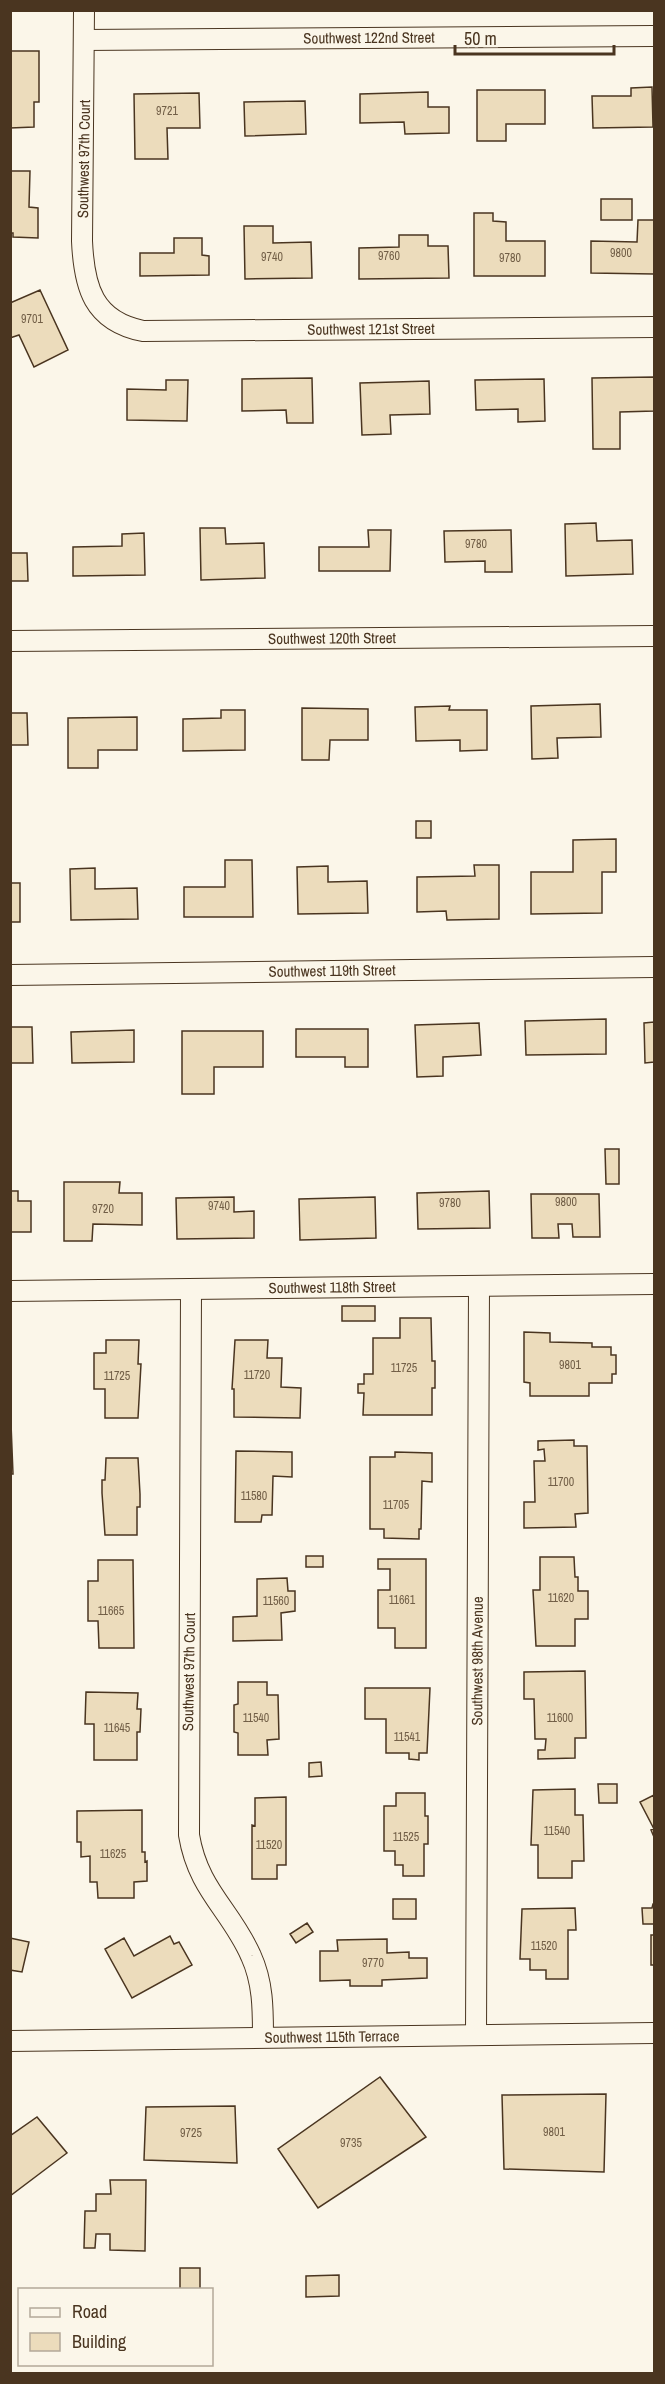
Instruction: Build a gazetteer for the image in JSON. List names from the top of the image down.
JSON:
{
  "streets": {
    "street": [
      "Southwest 122nd Street",
      "Southwest 97th Court",
      "Southwest 121st Street",
      "Southwest 120th Street",
      "Southwest 119th Street",
      "Southwest 118th Street",
      "Southwest 98th Avenue",
      "Southwest 115th Terrace"
    ]
  },
  "crossings": [
    ["Southwest 122nd Street", "Southwest 97th Court"],
    ["Southwest 97th Court", "Southwest 121st Street"],
    ["Southwest 97th Court", "Southwest 118th Street"],
    ["Southwest 97th Court", "Southwest 115th Terrace"],
    ["Southwest 118th Street", "Southwest 98th Avenue"],
    ["Southwest 98th Avenue", "Southwest 115th Terrace"]
  ],
  "house_numbers": [
    "9721",
    "9800",
    "9760",
    "9740",
    "9780",
    "9701",
    "9780",
    "9800",
    "9780",
    "9740",
    "9720",
    "9801",
    "11725",
    "11720",
    "11725",
    "11700",
    "11580",
    "11705",
    "11620",
    "11661",
    "11560",
    "11665",
    "11540",
    "11600",
    "11645",
    "11541",
    "11540",
    "11525",
    "11520",
    "11625",
    "11520",
    "9770",
    "9801",
    "9725",
    "9735"
  ],
  "legend": ["Road", "Building"],
  "scale_bar": "50 m"
}
